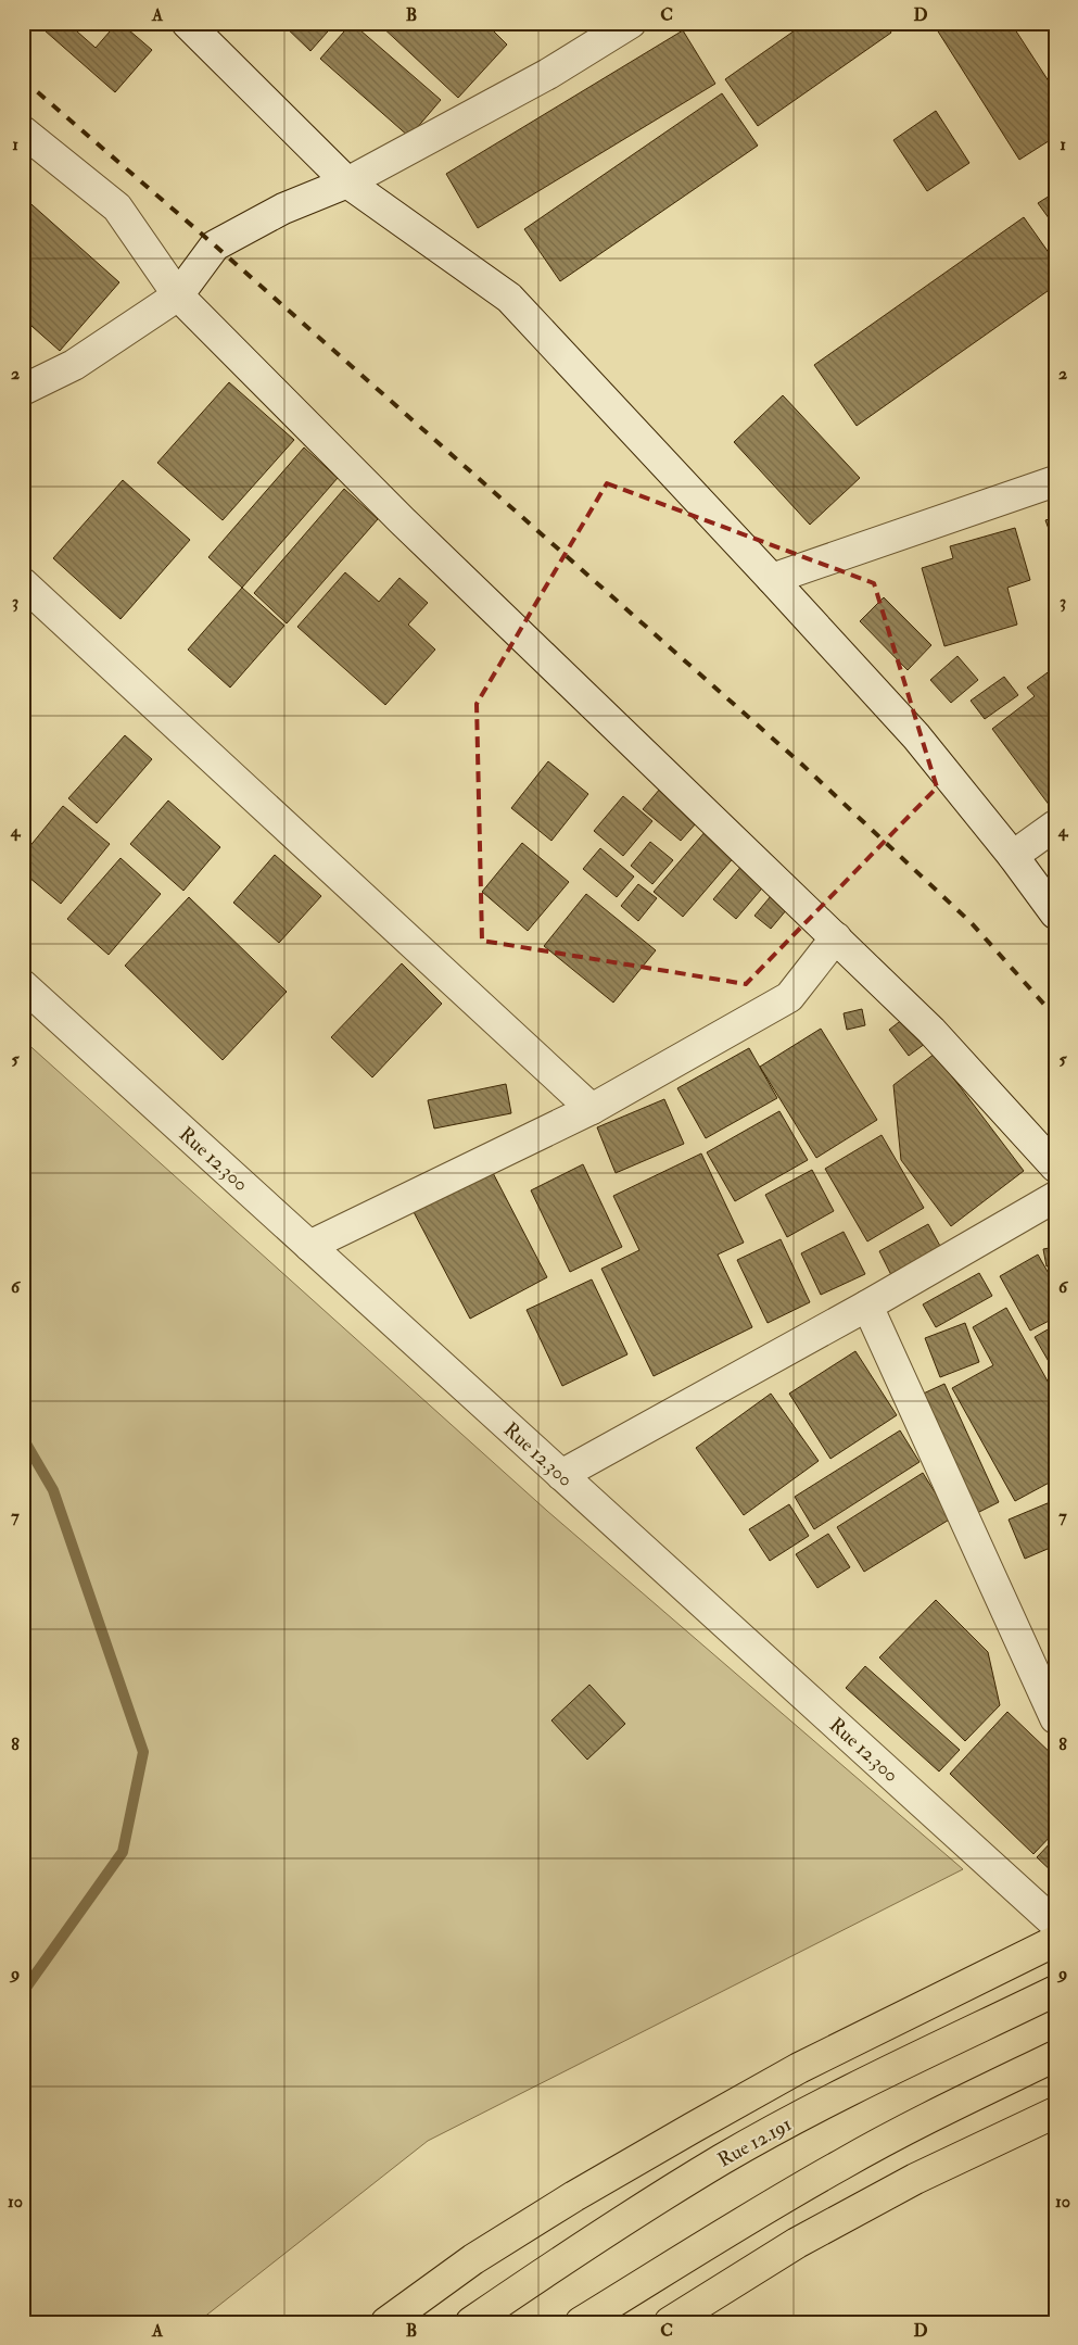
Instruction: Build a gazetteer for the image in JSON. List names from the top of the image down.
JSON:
{
  "streets": {
    "main road": ["Rue 12.191"],
    "street": ["Rue 12.300"]
  },
  "grid": {
    "columns": [
      "A",
      "B",
      "C",
      "D"
    ],
    "rows": [
      "1",
      "2",
      "3",
      "4",
      "5",
      "6",
      "7",
      "8",
      "9",
      "10"
    ]
  }
}
